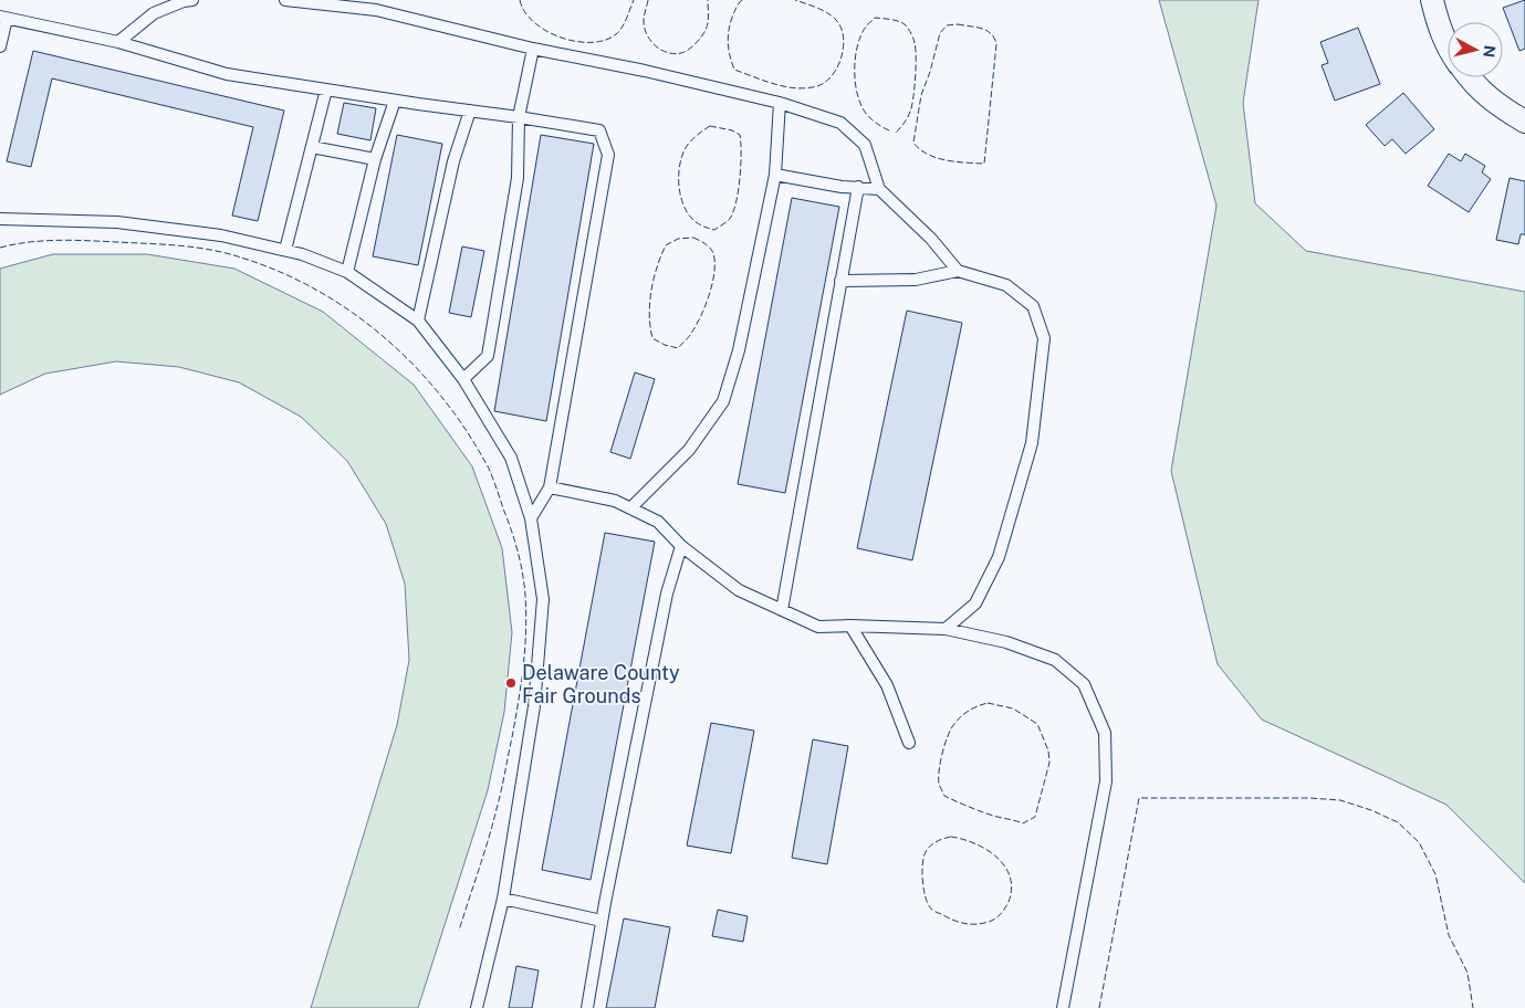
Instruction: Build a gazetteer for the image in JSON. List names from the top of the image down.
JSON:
{
  "places": ["Delaware County Fair Grounds"],
  "north": "right"
}
